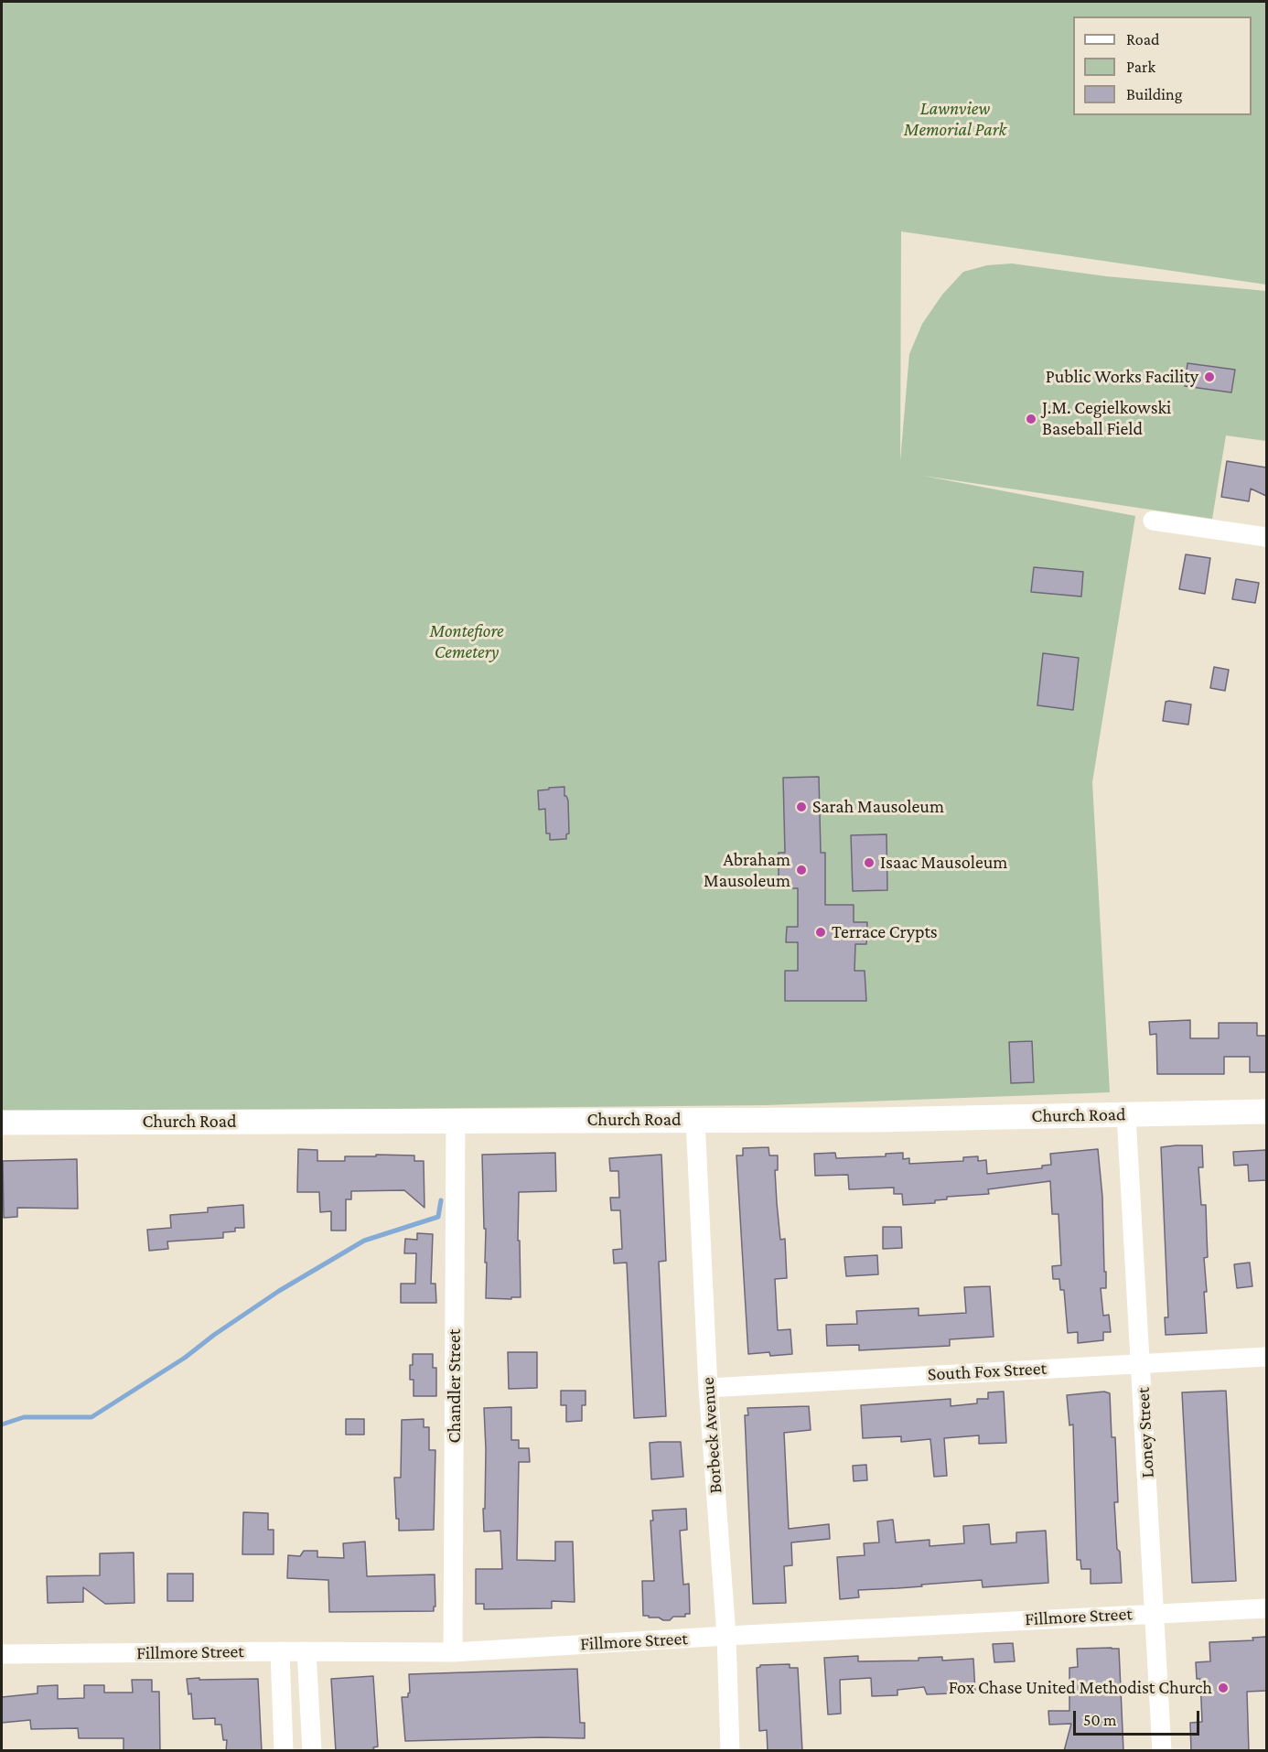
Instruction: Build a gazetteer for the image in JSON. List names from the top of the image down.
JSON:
{
  "streets": {
    "street": [
      "Church Road",
      "South Fox Street",
      "Chandler Street",
      "Loney Street",
      "Borbeck Avenue",
      "Fillmore Street"
    ]
  },
  "crossings": [
    ["Church Road", "Chandler Street"],
    ["Church Road", "Loney Street"],
    ["Church Road", "Borbeck Avenue"],
    ["South Fox Street", "Loney Street"],
    ["South Fox Street", "Borbeck Avenue"],
    ["Chandler Street", "Fillmore Street"],
    ["Loney Street", "Fillmore Street"],
    ["Borbeck Avenue", "Fillmore Street"]
  ],
  "parks": ["Lawnview Memorial Park", "Montefiore Cemetery"],
  "places": [
    "Public Works Facility",
    "J.M. Cegielkowski Baseball Field",
    "Sarah Mausoleum",
    "Isaac Mausoleum",
    "Abraham Mausoleum",
    "Terrace Crypts",
    "Fox Chase United Methodist Church"
  ],
  "legend": ["Road", "Park", "Building"],
  "scale_bar": "50 m"
}
